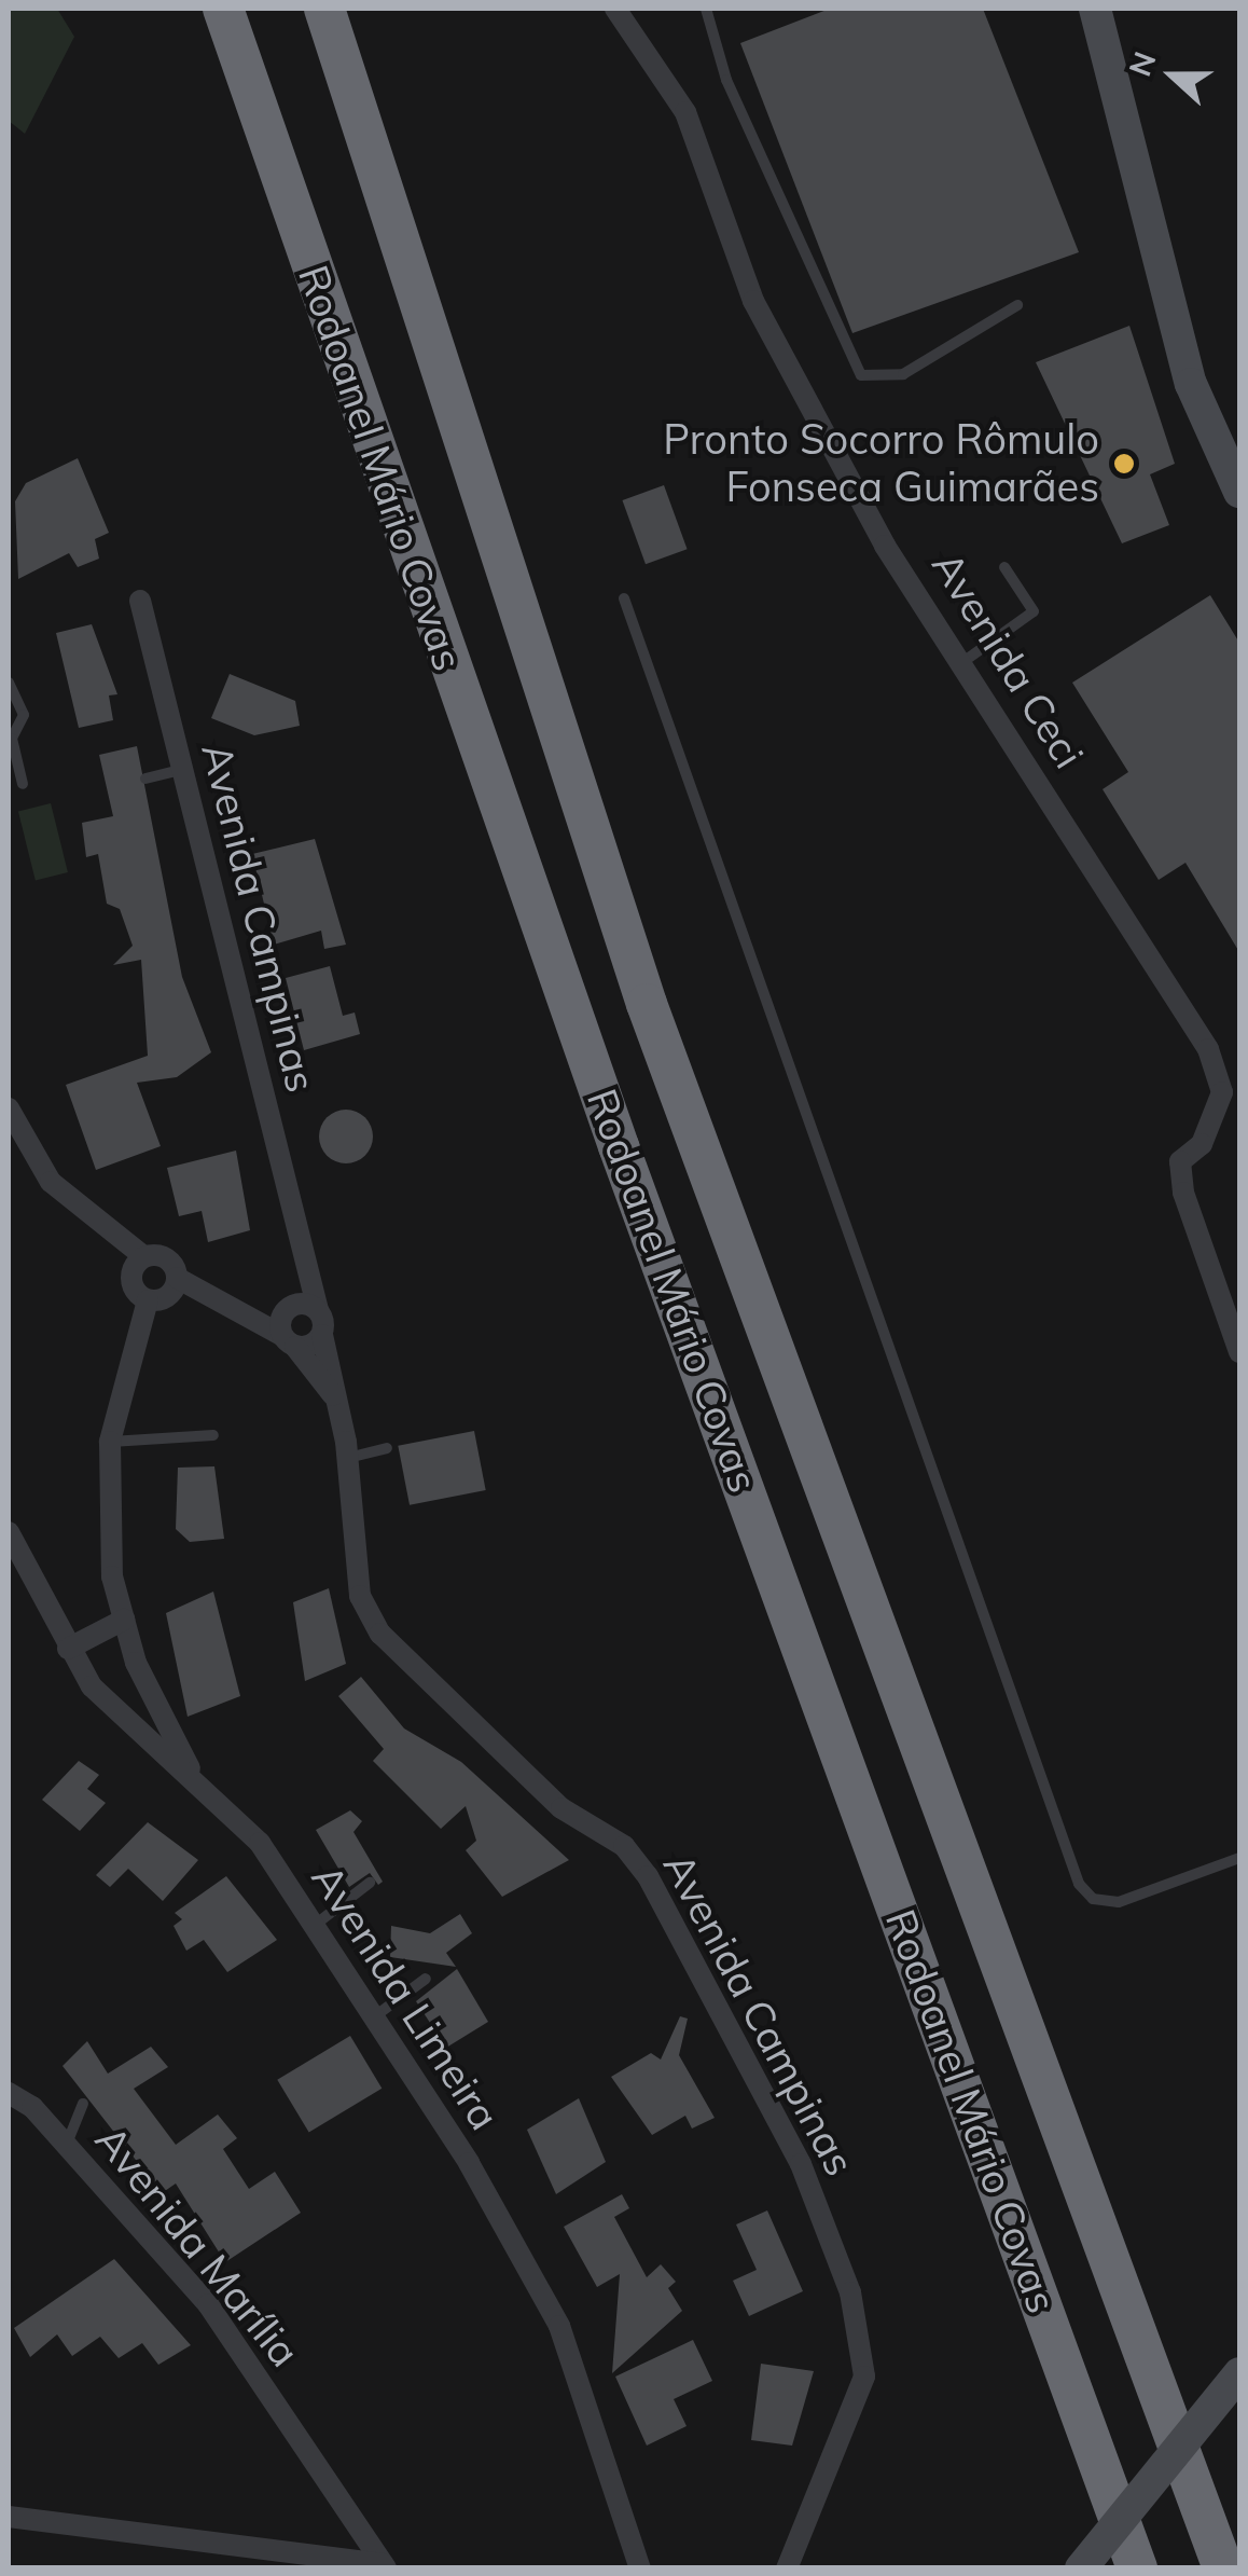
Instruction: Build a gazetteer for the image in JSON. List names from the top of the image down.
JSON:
{
  "streets": {
    "highway": ["Rodoanel Mário Covas"],
    "street": [
      "Avenida Ceci",
      "Avenida Campinas",
      "Avenida Limeira",
      "Avenida Marília"
    ]
  },
  "places": ["Pronto Socorro Rômulo Fonseca Guimarães"],
  "north": "left"
}
